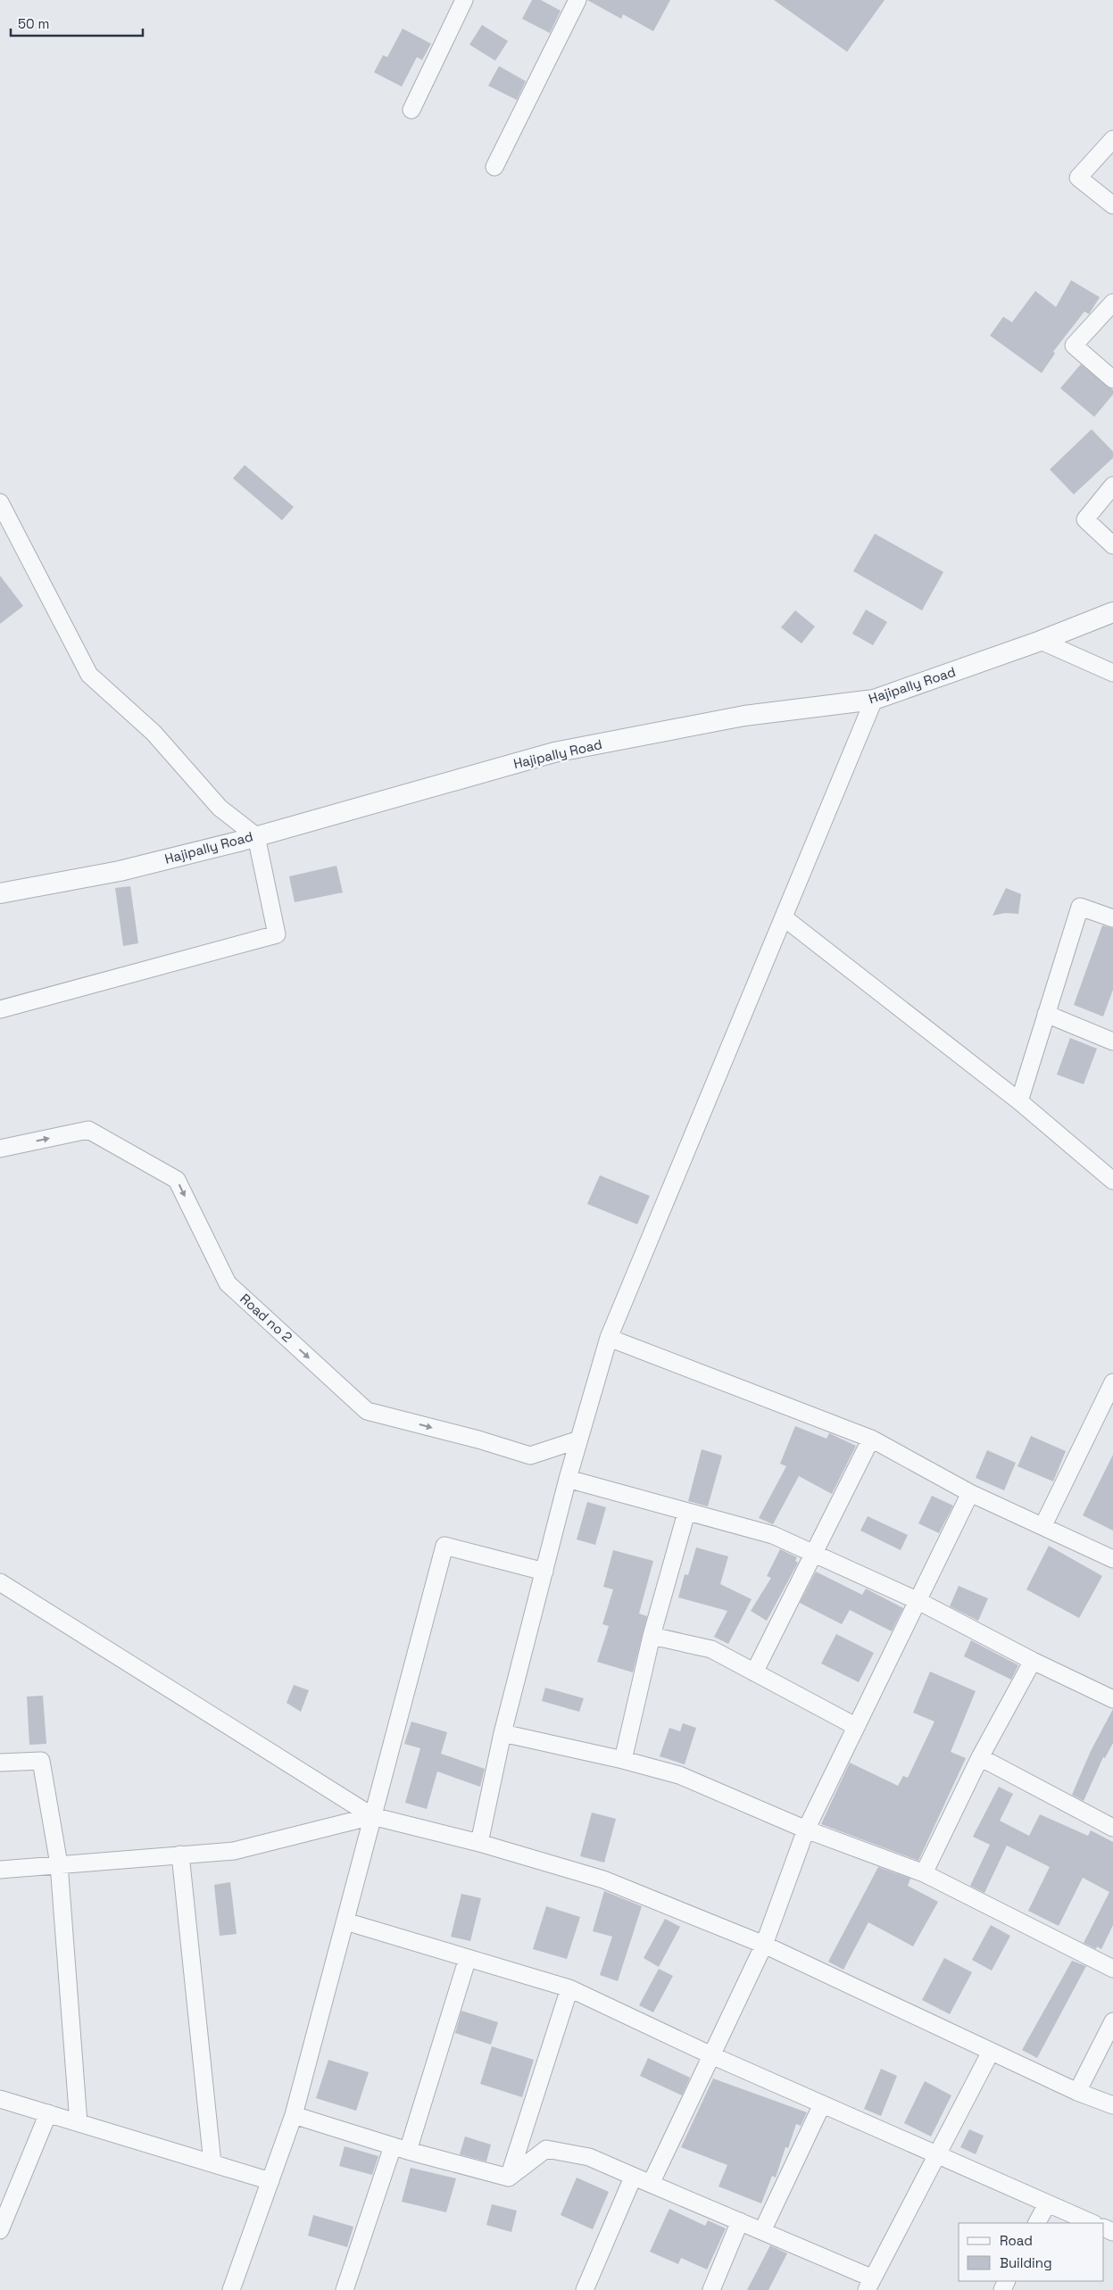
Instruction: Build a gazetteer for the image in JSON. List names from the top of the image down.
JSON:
{
  "streets": {
    "street": ["Hajipally Road", "Road no 2"]
  },
  "one_way": ["Road no 2"],
  "legend": ["Road", "Building"],
  "scale_bar": "50 m"
}
